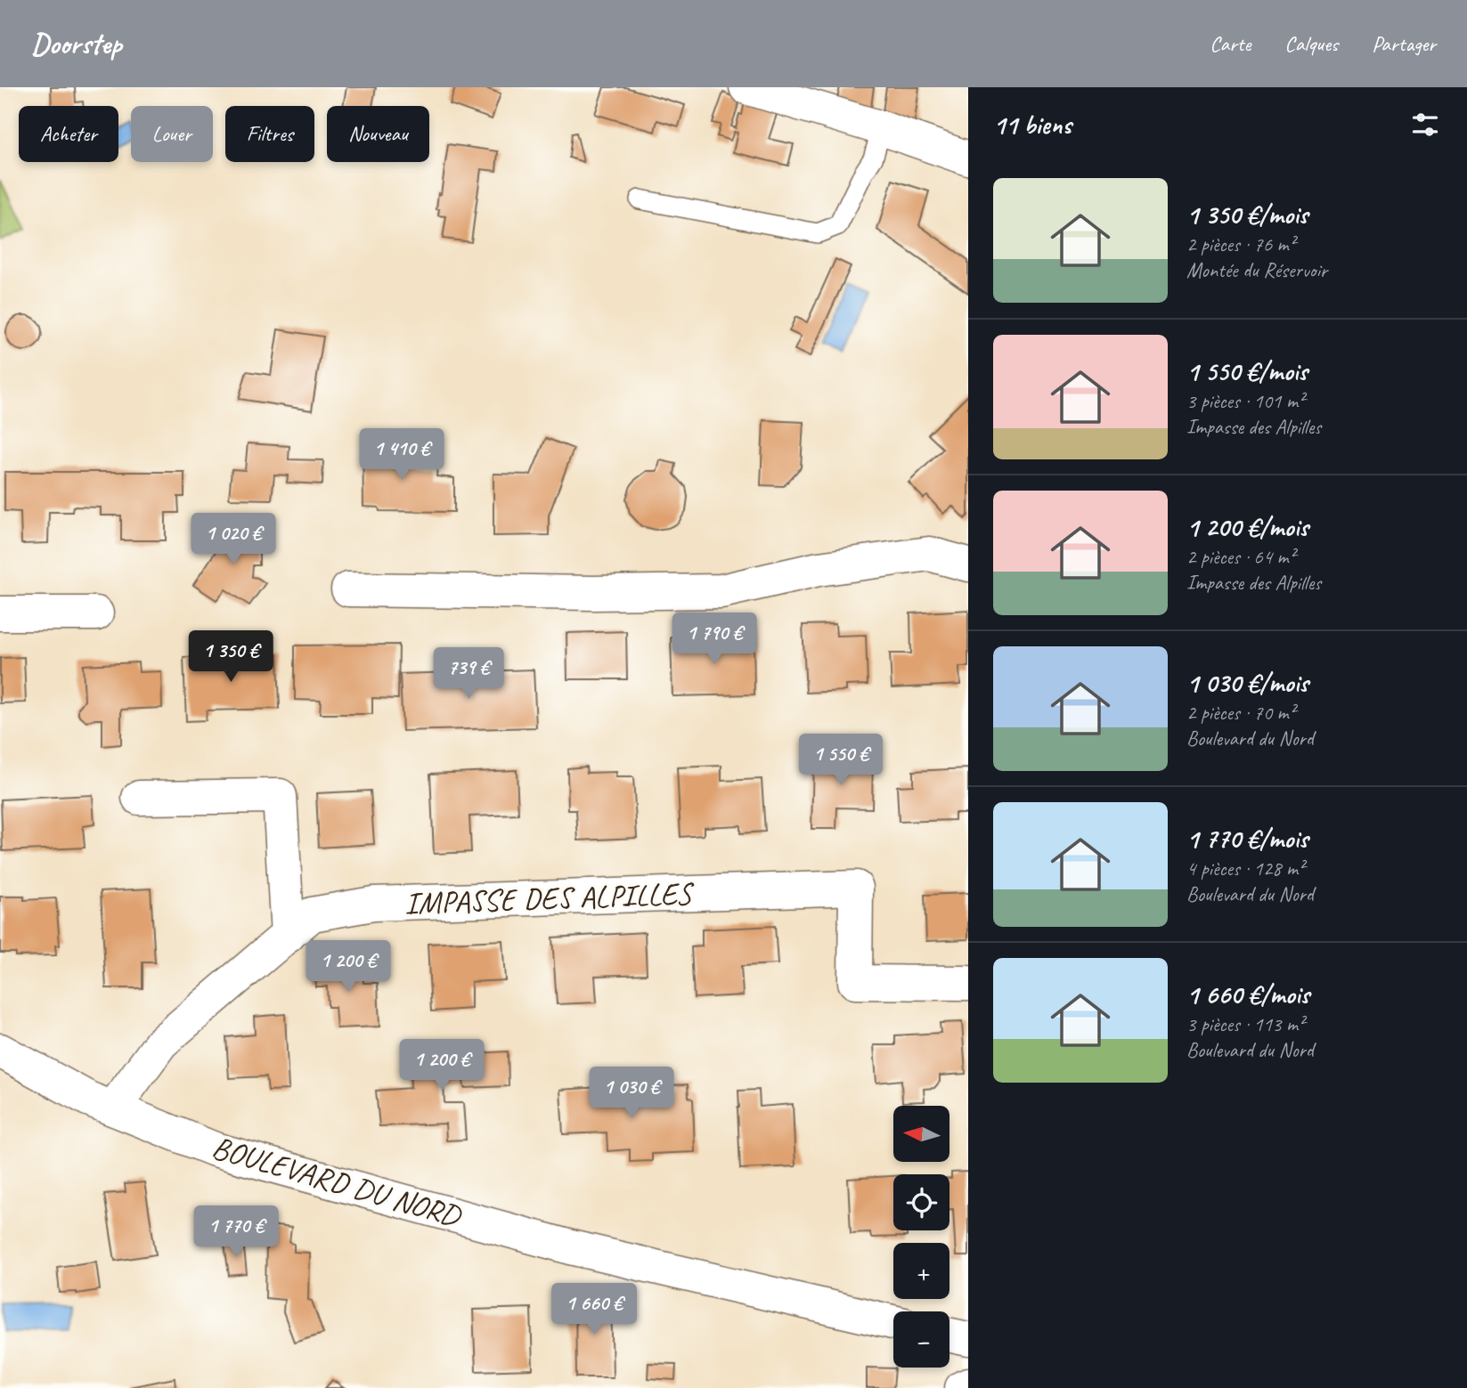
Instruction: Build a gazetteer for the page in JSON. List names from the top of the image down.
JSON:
{
  "streets": {
    "street": ["IMPASSE DES ALPILLES", "BOULEVARD DU NORD"]
  },
  "crossings": [
    ["IMPASSE DES ALPILLES", "BOULEVARD DU NORD"]
  ],
  "north": "left",
  "page": {
    "header": "Doorstep",
    "nav": ["Carte", "Calques", "Partager"],
    "heading": "11 biens",
    "chip": [
      "Acheter",
      "Louer",
      "Filtres",
      "Nouveau"
    ],
    "list": [
      {
        "name": "1 350 €/mois",
        "note": "2 pièces · 76 m² · Montée du Réservoir"
      },
      {
        "name": "1 550 €/mois",
        "note": "3 pièces · 101 m² · Impasse des Alpilles"
      },
      {
        "name": "1 200 €/mois",
        "note": "2 pièces · 64 m² · Impasse des Alpilles"
      },
      {
        "name": "1 030 €/mois",
        "note": "2 pièces · 70 m² · Boulevard du Nord"
      },
      {
        "name": "1 770 €/mois",
        "note": "4 pièces · 128 m² · Boulevard du Nord"
      },
      {
        "name": "1 660 €/mois",
        "note": "3 pièces · 113 m² · Boulevard du Nord"
      }
    ],
    "price": [
      "1 410 €",
      "1 020 €",
      "1 790 €",
      "1 350 €",
      "739 €",
      "1 550 €",
      "1 200 €",
      "1 200 €",
      "1 030 €",
      "1 770 €",
      "1 660 €"
    ],
    "map_buttons": ["+", "−"]
  }
}
